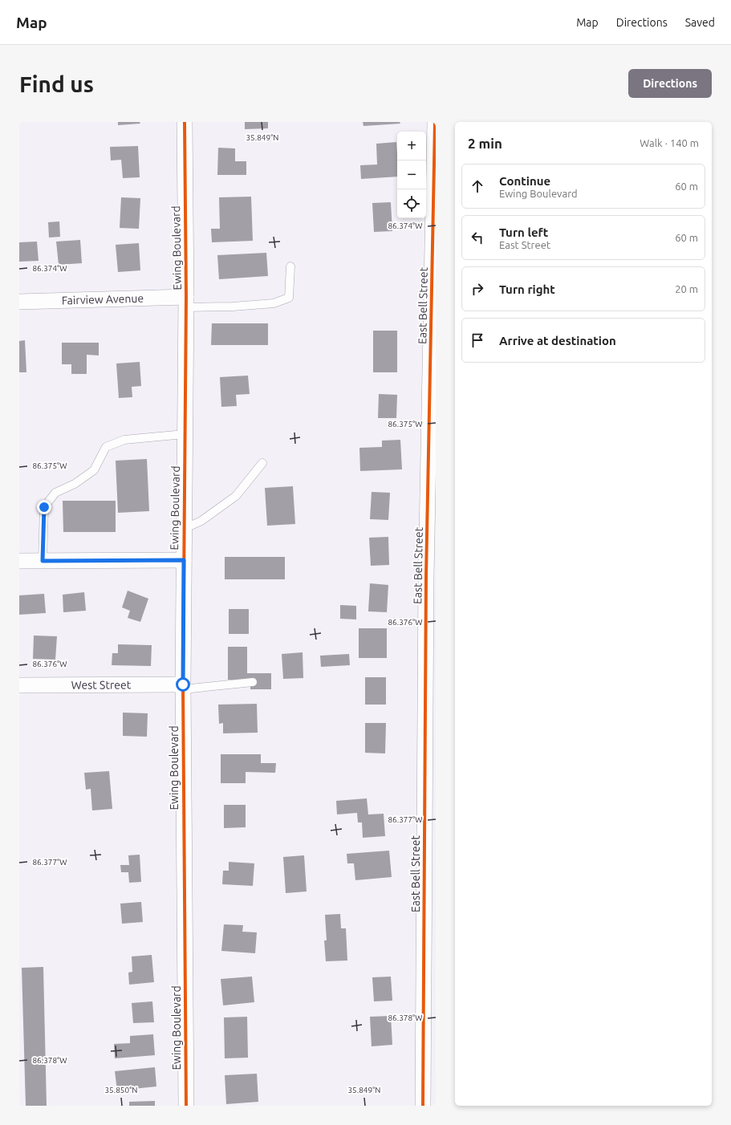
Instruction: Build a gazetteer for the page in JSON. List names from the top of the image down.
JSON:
{
  "streets": {
    "street": [
      "Ewing Boulevard",
      "Fairview Avenue",
      "East Bell Street",
      "West Street"
    ]
  },
  "crossings": [
    ["Ewing Boulevard", "Fairview Avenue"],
    ["Ewing Boulevard", "West Street"]
  ],
  "page": {
    "header": "Map",
    "nav": ["Map", "Directions", "Saved"],
    "buttons": "Directions",
    "title": "Find us",
    "heading": ["2 min", "Walk · 140 m"],
    "map_buttons": ["+", "−"],
    "list": [
      ["Continue", "Ewing Boulevard", "60 m"],
      ["Turn left", "East Street", "60 m"],
      ["Turn right", "20 m"],
      "Arrive at destination"
    ]
  },
  "coordinates": [
    "35.849°N",
    "86.374°W",
    "86.375°W",
    "86.376°W",
    "86.377°W",
    "86.378°W",
    "35.850°N"
  ]
}
